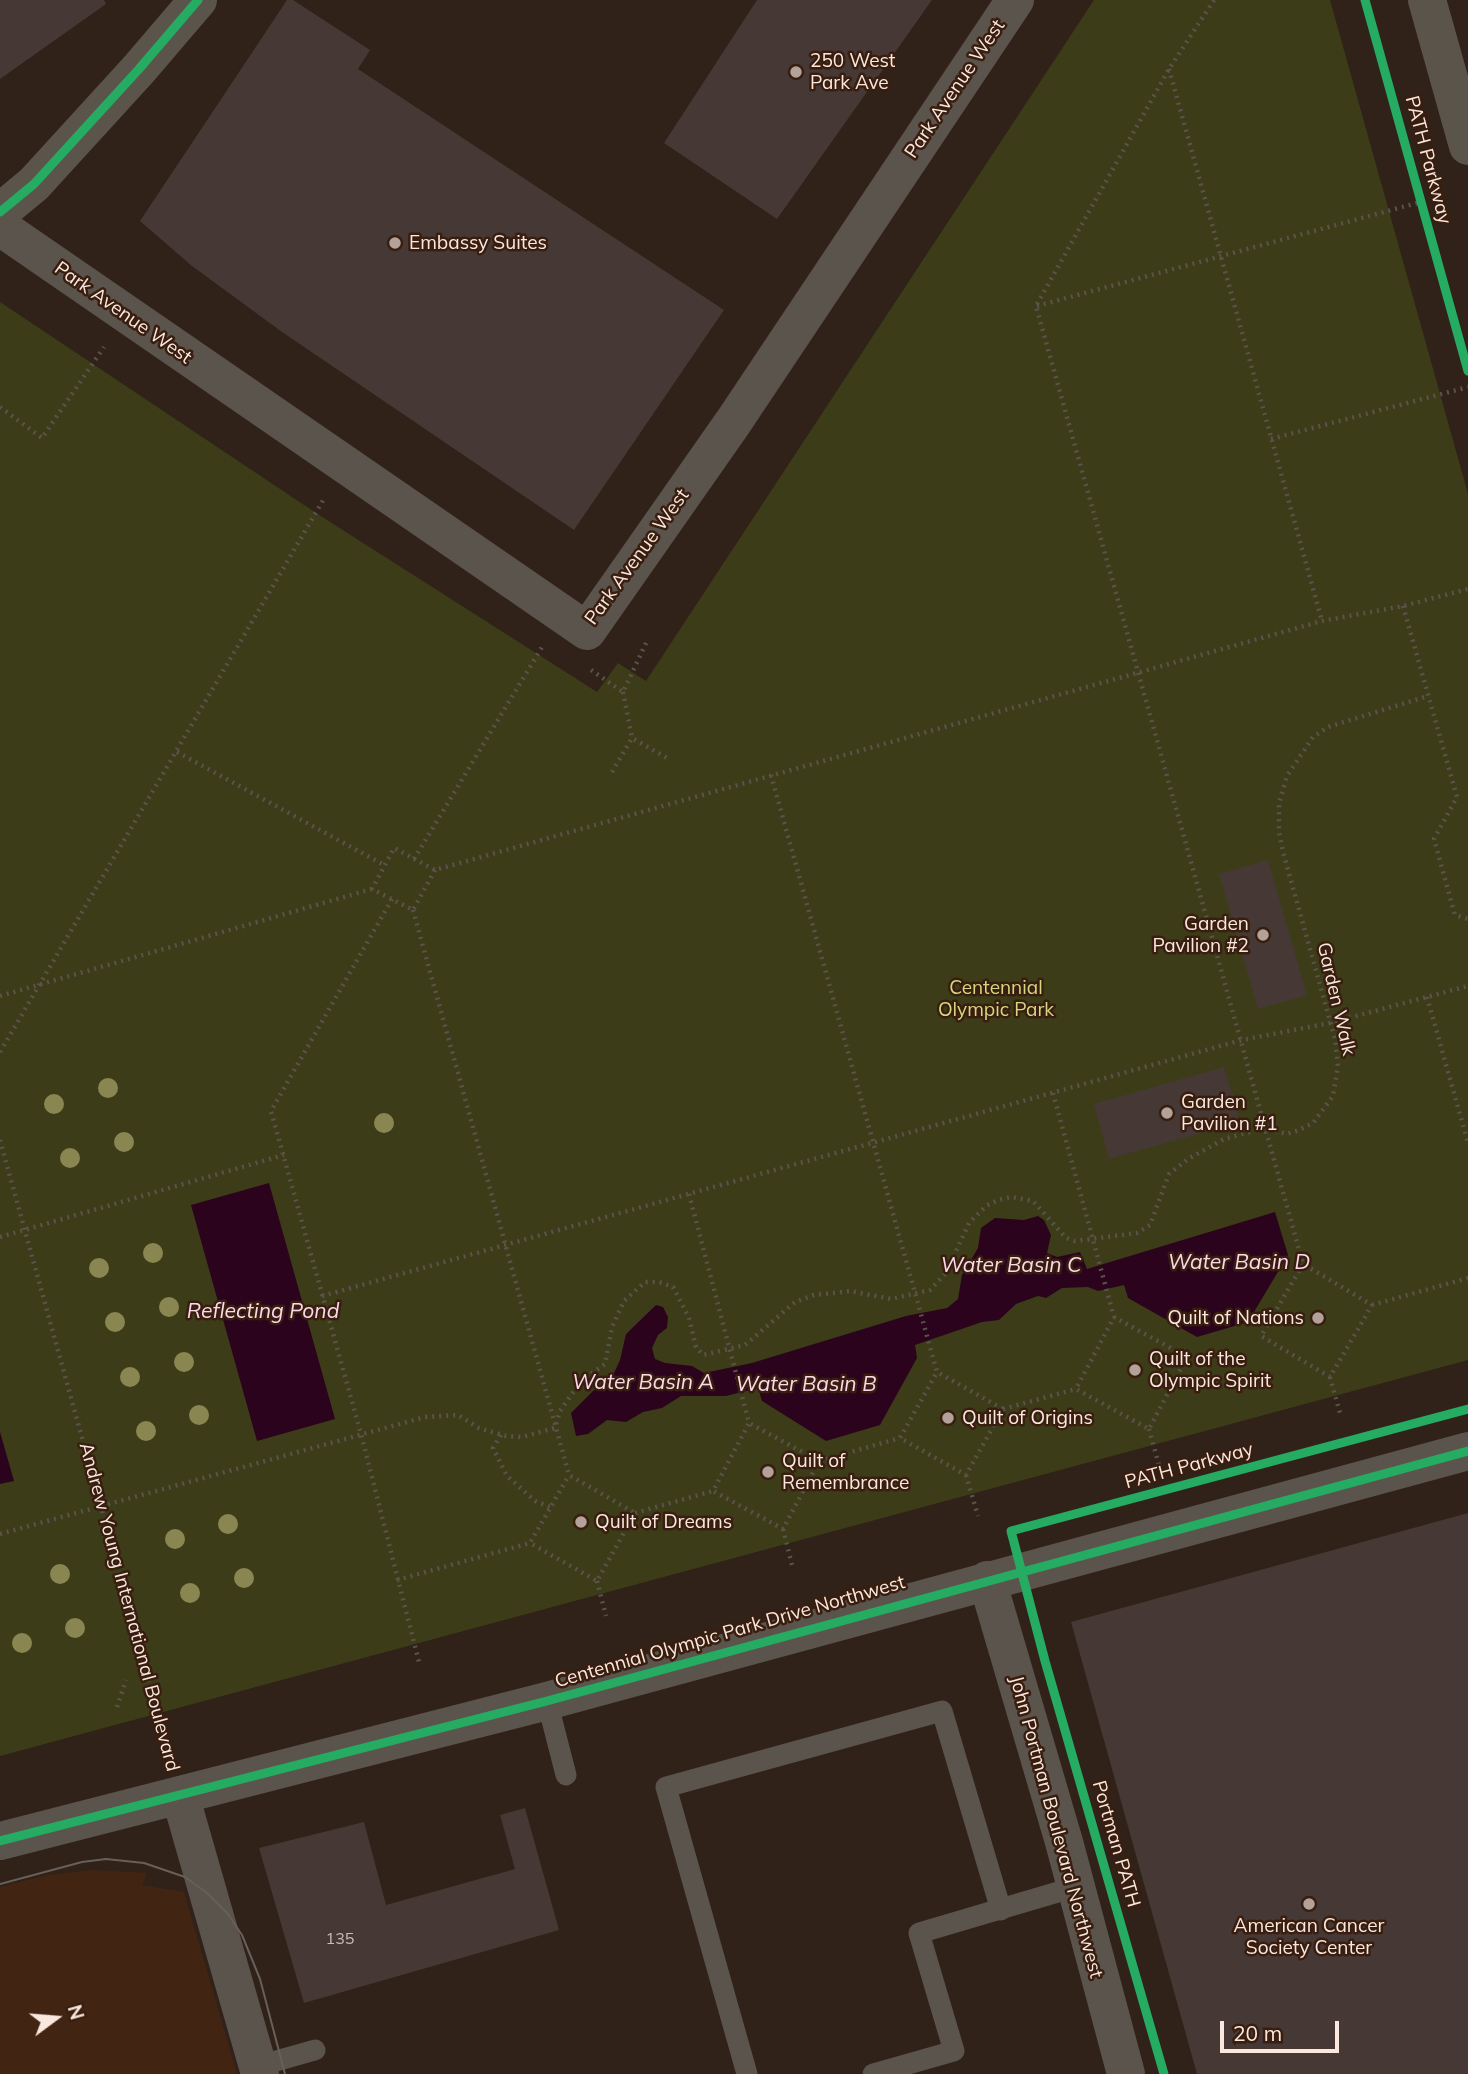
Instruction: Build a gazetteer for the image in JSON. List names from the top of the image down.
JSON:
{
  "streets": {
    "street": [
      "Park Avenue West",
      "Andrew Young International Boulevard",
      "Centennial Olympic Park Drive Northwest",
      "John Portman Boulevard Northwest"
    ],
    "path": ["Garden Walk"],
    "cycle path": ["PATH Parkway"]
  },
  "crossings": [
    ["Andrew Young International Boulevard", "Centennial Olympic Park Drive Northwest"],
    ["Centennial Olympic Park Drive Northwest", "John Portman Boulevard Northwest"]
  ],
  "water": [
    "Water Basin D",
    "Water Basin C",
    "Reflecting Pond",
    "Water Basin A",
    "Water Basin B"
  ],
  "parks": ["Centennial Olympic Park"],
  "places": [
    "250 West Park Ave",
    "Embassy Suites",
    "Garden Pavilion #2",
    "Garden Pavilion #1",
    "Quilt of Nations",
    "Quilt of the Olympic Spirit",
    "Quilt of Origins",
    "Quilt of Remembrance",
    "Quilt of Dreams",
    "American Cancer Society Center"
  ],
  "house_numbers": ["135"],
  "scale_bar": "20 m",
  "north": "right"
}
